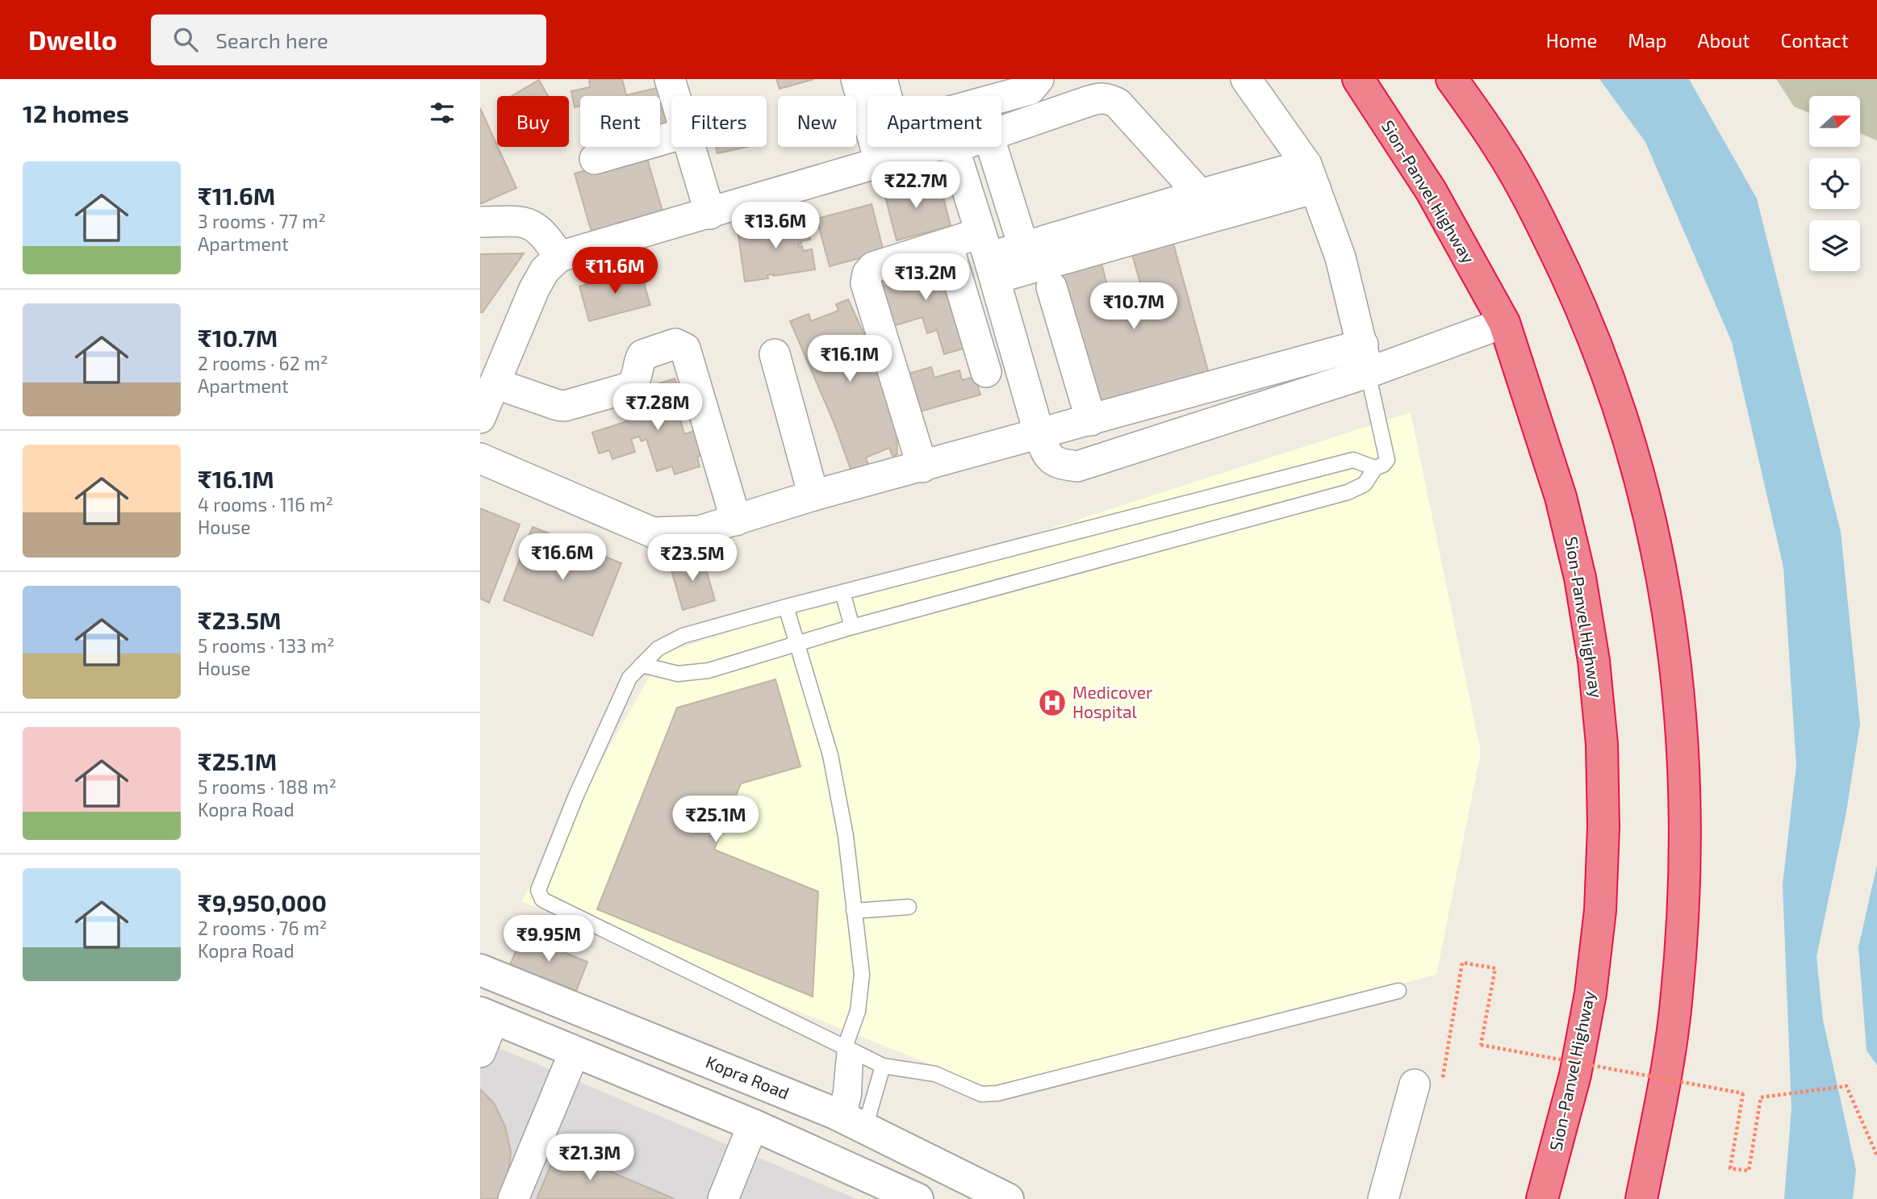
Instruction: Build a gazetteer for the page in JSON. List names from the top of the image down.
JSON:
{
  "streets": {
    "highway": ["Sion-Panvel Highway"],
    "street": ["Kopra Road"]
  },
  "places": {
    "hospital": ["Medicover Hospital"]
  },
  "north": "right",
  "page": {
    "header": "Dwello",
    "search": "Search here",
    "nav": [
      "Home",
      "Map",
      "About",
      "Contact"
    ],
    "heading": "12 homes",
    "chip": [
      "Buy",
      "Rent",
      "Filters",
      "New",
      "Apartment"
    ],
    "list": [
      {
        "name": "₹11.6M",
        "note": "3 rooms · 77 m² · Apartment"
      },
      {
        "name": "₹10.7M",
        "note": "2 rooms · 62 m² · Apartment"
      },
      {
        "name": "₹16.1M",
        "note": "4 rooms · 116 m² · House"
      },
      {
        "name": "₹23.5M",
        "note": "5 rooms · 133 m² · House"
      },
      {
        "name": "₹25.1M",
        "note": "5 rooms · 188 m² · Kopra Road"
      },
      {
        "name": "₹9,950,000",
        "note": "2 rooms · 76 m² · Kopra Road"
      }
    ],
    "price": [
      "₹22.7M",
      "₹13.6M",
      "₹11.6M",
      "₹13.2M",
      "₹10.7M",
      "₹16.1M",
      "₹7.28M",
      "₹16.6M",
      "₹23.5M",
      "₹25.1M",
      "₹9.95M",
      "₹21.3M"
    ]
  }
}
